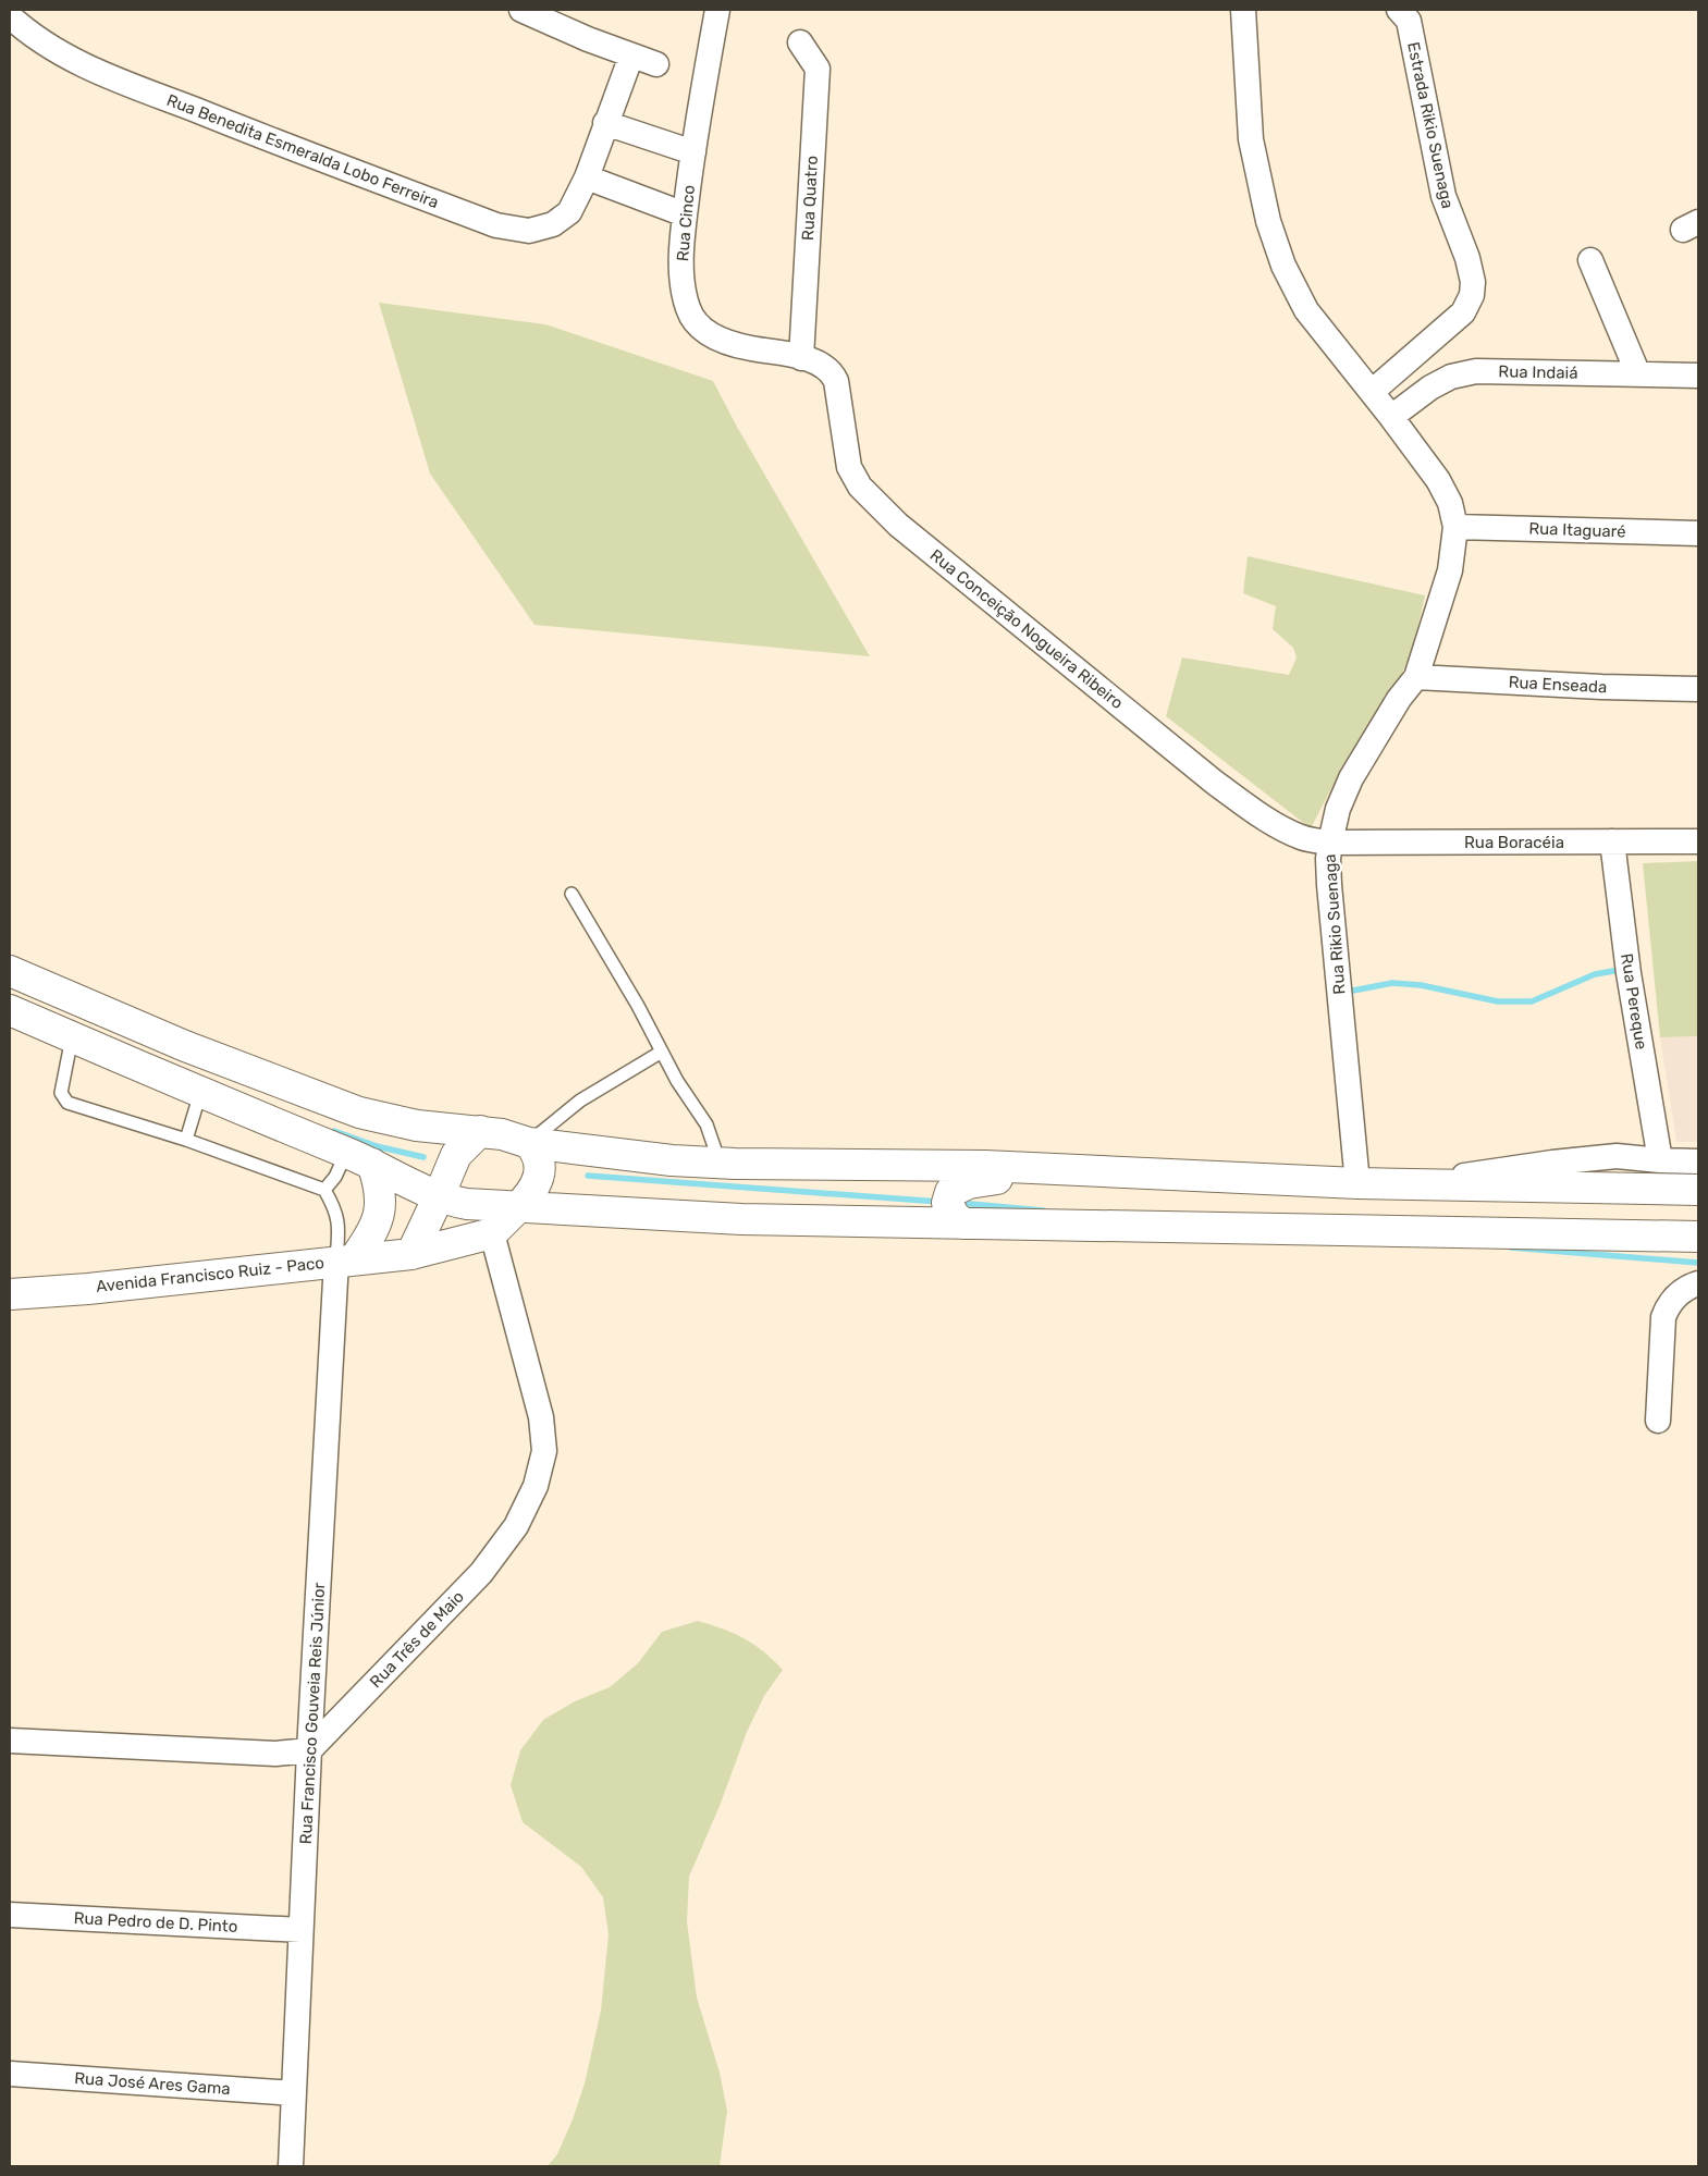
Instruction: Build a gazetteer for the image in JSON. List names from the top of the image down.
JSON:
{
  "streets": {
    "main road": ["Avenida Francisco Ruiz - Paco"],
    "street": [
      "Estrada Rikio Suenaga",
      "Rua Benedita Esmeralda Lobo Ferreira",
      "Rua Quatro",
      "Rua Cinco",
      "Rua Indaiá",
      "Rua Itaguaré",
      "Rua Conceição Nogueira Ribeiro",
      "Rua Enseada",
      "Rua Boracéia",
      "Rua Rikio Suenaga",
      "Rua Pereque",
      "Rua Três de Maio",
      "Rua Francisco Gouveia Reis Júnior",
      "Rua Pedro de D. Pinto",
      "Rua José Ares Gama"
    ]
  },
  "crossings": [
    ["Rua Quatro", "Rua Cinco"],
    ["Rua Quatro", "Rua Conceição Nogueira Ribeiro"],
    ["Rua Cinco", "Rua Conceição Nogueira Ribeiro"],
    ["Rua Indaiá", "Rua Rikio Suenaga"],
    ["Rua Itaguaré", "Rua Rikio Suenaga"],
    ["Rua Conceição Nogueira Ribeiro", "Rua Boracéia"],
    ["Rua Conceição Nogueira Ribeiro", "Rua Rikio Suenaga"],
    ["Rua Enseada", "Rua Rikio Suenaga"],
    ["Rua Boracéia", "Rua Rikio Suenaga"],
    ["Rua Boracéia", "Rua Pereque"],
    ["Avenida Francisco Ruiz - Paco", "Rua Três de Maio"],
    ["Avenida Francisco Ruiz - Paco", "Rua Francisco Gouveia Reis Júnior"],
    ["Rua Três de Maio", "Rua Francisco Gouveia Reis Júnior"],
    ["Rua Francisco Gouveia Reis Júnior", "Rua Pedro de D. Pinto"],
    ["Rua Francisco Gouveia Reis Júnior", "Rua José Ares Gama"]
  ]
}
